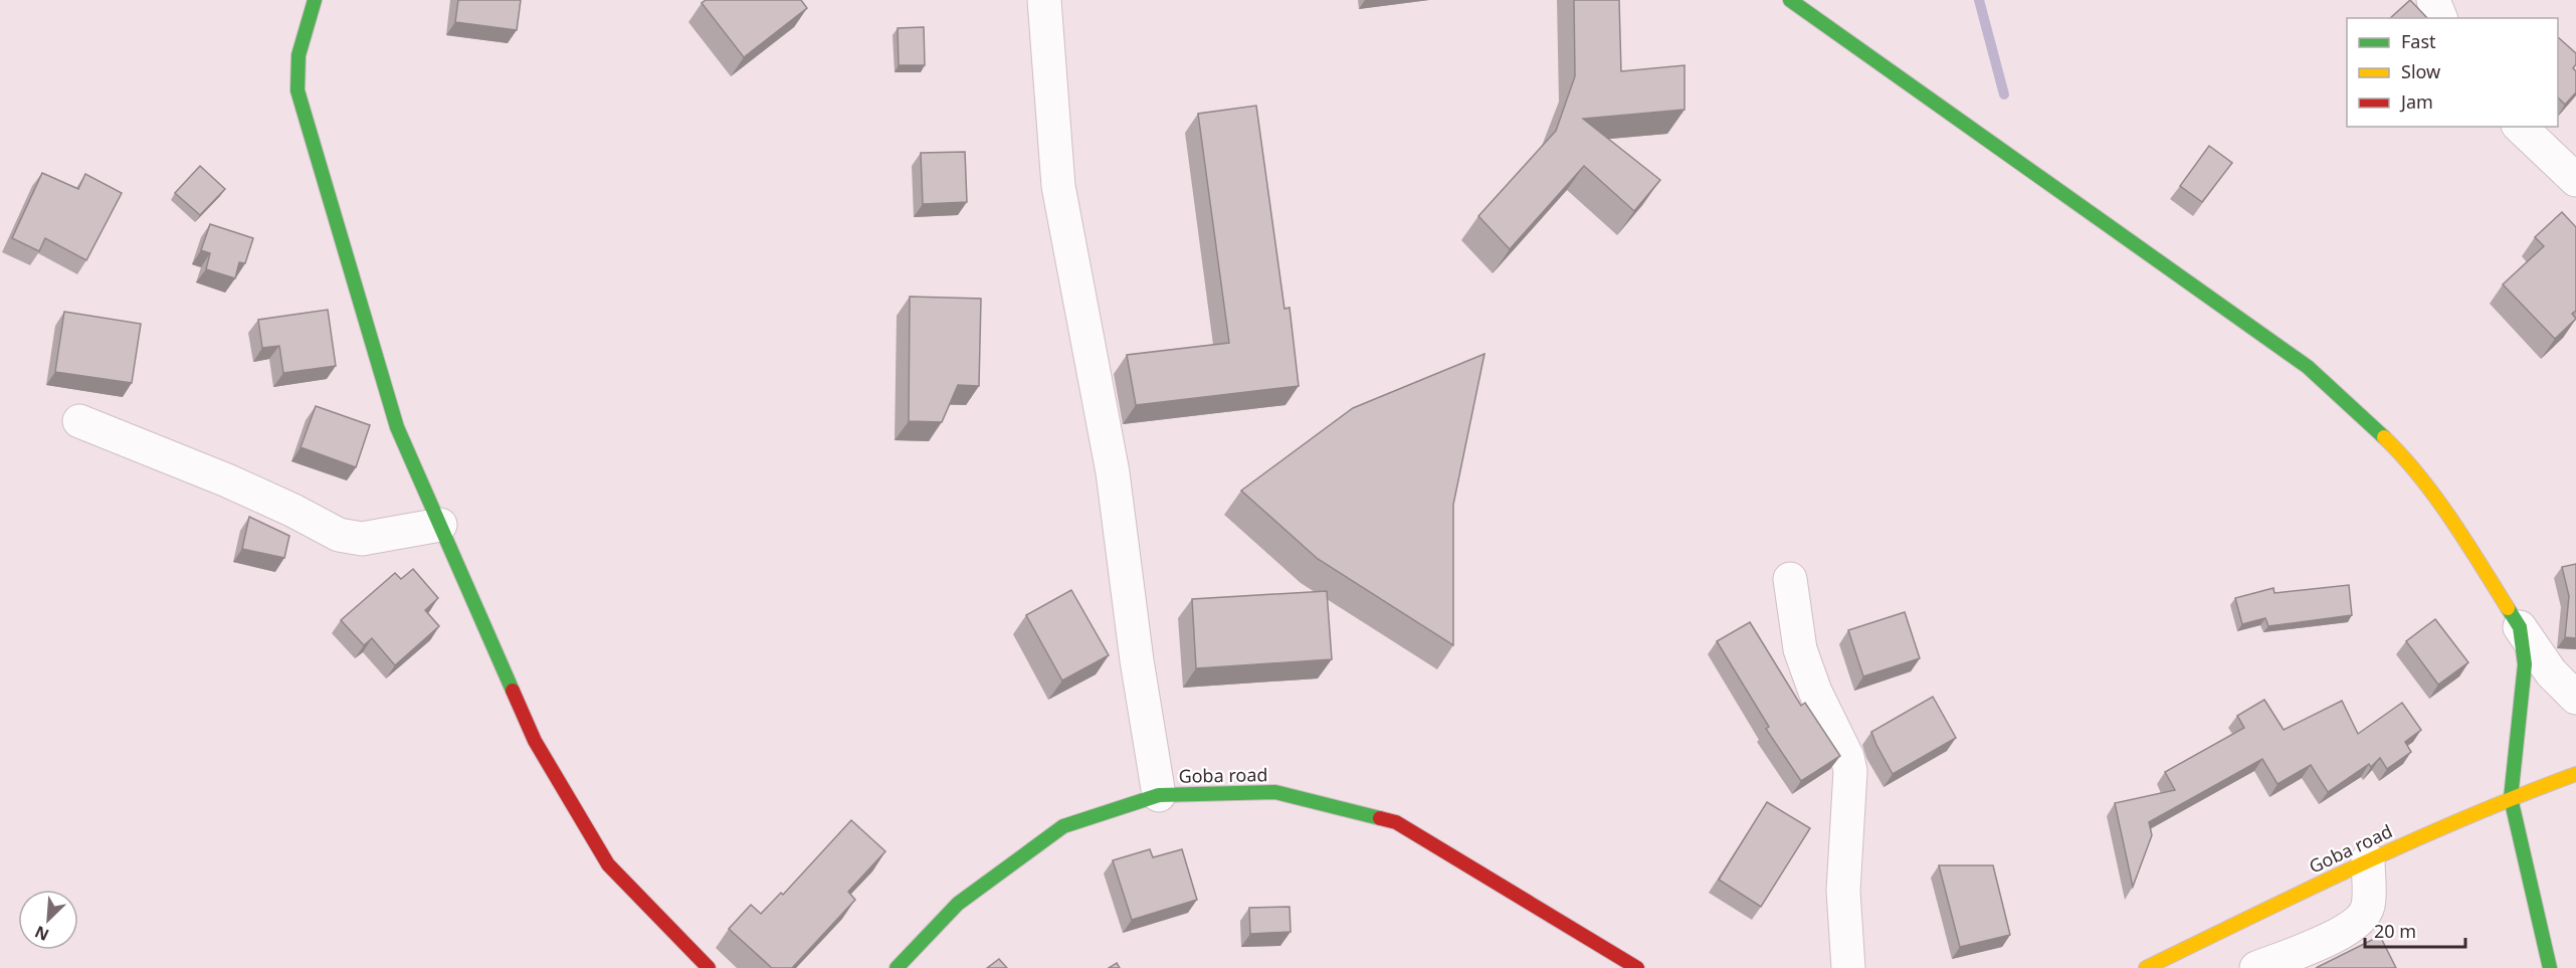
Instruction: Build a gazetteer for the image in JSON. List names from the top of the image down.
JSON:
{
  "streets": {
    "street": ["Goba road"]
  },
  "legend": ["Fast", "Slow", "Jam"],
  "scale_bar": "20 m",
  "north": "bottom left"
}
